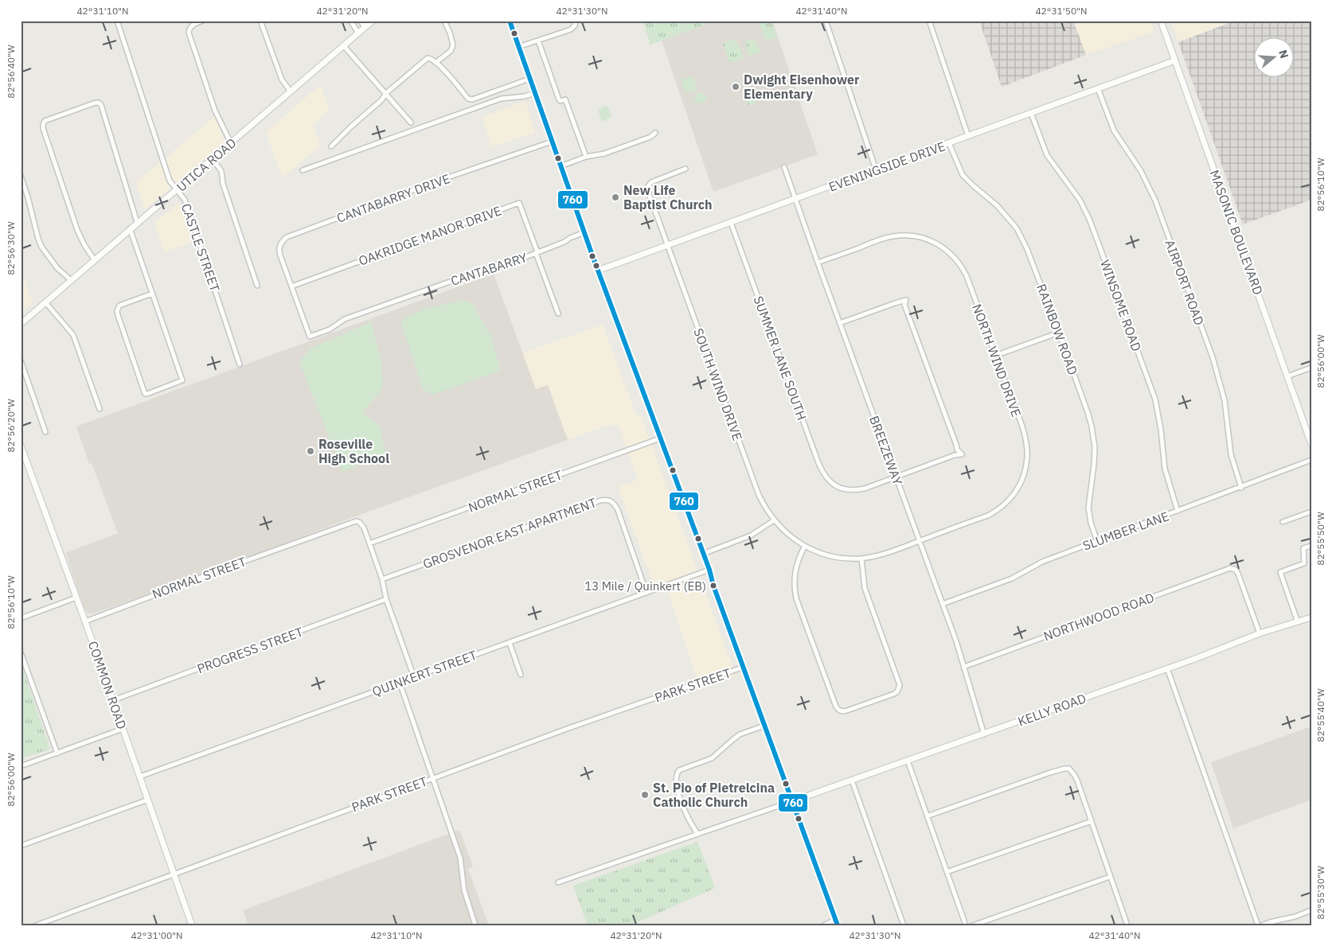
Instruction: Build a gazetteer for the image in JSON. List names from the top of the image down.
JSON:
{
  "streets": {
    "street": [
      "UTICA ROAD",
      "EVENINGSIDE DRIVE",
      "CANTABARRY DRIVE",
      "MASONIC BOULEVARD",
      "OAKRIDGE MANOR DRIVE",
      "CASTLE STREET",
      "CANTABARRY",
      "AIRPORT ROAD",
      "WINSOME ROAD",
      "RAINBOW ROAD",
      "SUMMER LANE SOUTH",
      "NORTH WIND DRIVE",
      "SOUTH WIND DRIVE",
      "BREEZEWAY",
      "NORMAL STREET",
      "SLUMBER LANE",
      "GROSVENOR EAST APARTMENT",
      "NORTHWOOD ROAD",
      "PROGRESS STREET",
      "QUINKERT STREET",
      "COMMON ROAD",
      "PARK STREET",
      "KELLY ROAD"
    ]
  },
  "crossings": [
    ["UTICA ROAD", "CASTLE STREET"],
    ["EVENINGSIDE DRIVE", "MASONIC BOULEVARD"],
    ["EVENINGSIDE DRIVE", "AIRPORT ROAD"],
    ["EVENINGSIDE DRIVE", "WINSOME ROAD"],
    ["EVENINGSIDE DRIVE", "RAINBOW ROAD"],
    ["EVENINGSIDE DRIVE", "SUMMER LANE SOUTH"],
    ["EVENINGSIDE DRIVE", "SOUTH WIND DRIVE"],
    ["EVENINGSIDE DRIVE", "BREEZEWAY"],
    ["CANTABARRY DRIVE", "OAKRIDGE MANOR DRIVE"],
    ["CANTABARRY DRIVE", "CANTABARRY"],
    ["OAKRIDGE MANOR DRIVE", "CANTABARRY"],
    ["AIRPORT ROAD", "SLUMBER LANE"],
    ["WINSOME ROAD", "SLUMBER LANE"],
    ["RAINBOW ROAD", "SLUMBER LANE"],
    ["SUMMER LANE SOUTH", "BREEZEWAY"],
    ["NORTH WIND DRIVE", "SOUTH WIND DRIVE"],
    ["NORTH WIND DRIVE", "BREEZEWAY"],
    ["SOUTH WIND DRIVE", "BREEZEWAY"],
    ["BREEZEWAY", "SLUMBER LANE"],
    ["BREEZEWAY", "NORTHWOOD ROAD"],
    ["BREEZEWAY", "KELLY ROAD"],
    ["NORMAL STREET", "COMMON ROAD"],
    ["GROSVENOR EAST APARTMENT", "QUINKERT STREET"],
    ["NORTHWOOD ROAD", "KELLY ROAD"],
    ["PROGRESS STREET", "COMMON ROAD"],
    ["QUINKERT STREET", "COMMON ROAD"],
    ["COMMON ROAD", "PARK STREET"]
  ],
  "places": [
    "Dwight Eisenhower Elementary",
    "New Life Baptist Church",
    "Roseville High School",
    "13 Mile / Quinkert (EB)",
    "St. Pio of Pietrelcina Catholic Church"
  ],
  "lines": ["transit line 760"],
  "north": "right",
  "coordinates": [
    "42°31'10\"N",
    "42°31'20\"N",
    "42°31'30\"N",
    "42°31'40\"N",
    "42°31'50\"N",
    "82°56'40\"W",
    "82°56'10\"W",
    "82°56'30\"W",
    "82°56'00\"W",
    "82°56'20\"W",
    "82°55'50\"W",
    "82°55'40\"W",
    "82°55'30\"W",
    "42°31'00\"N"
  ]
}
